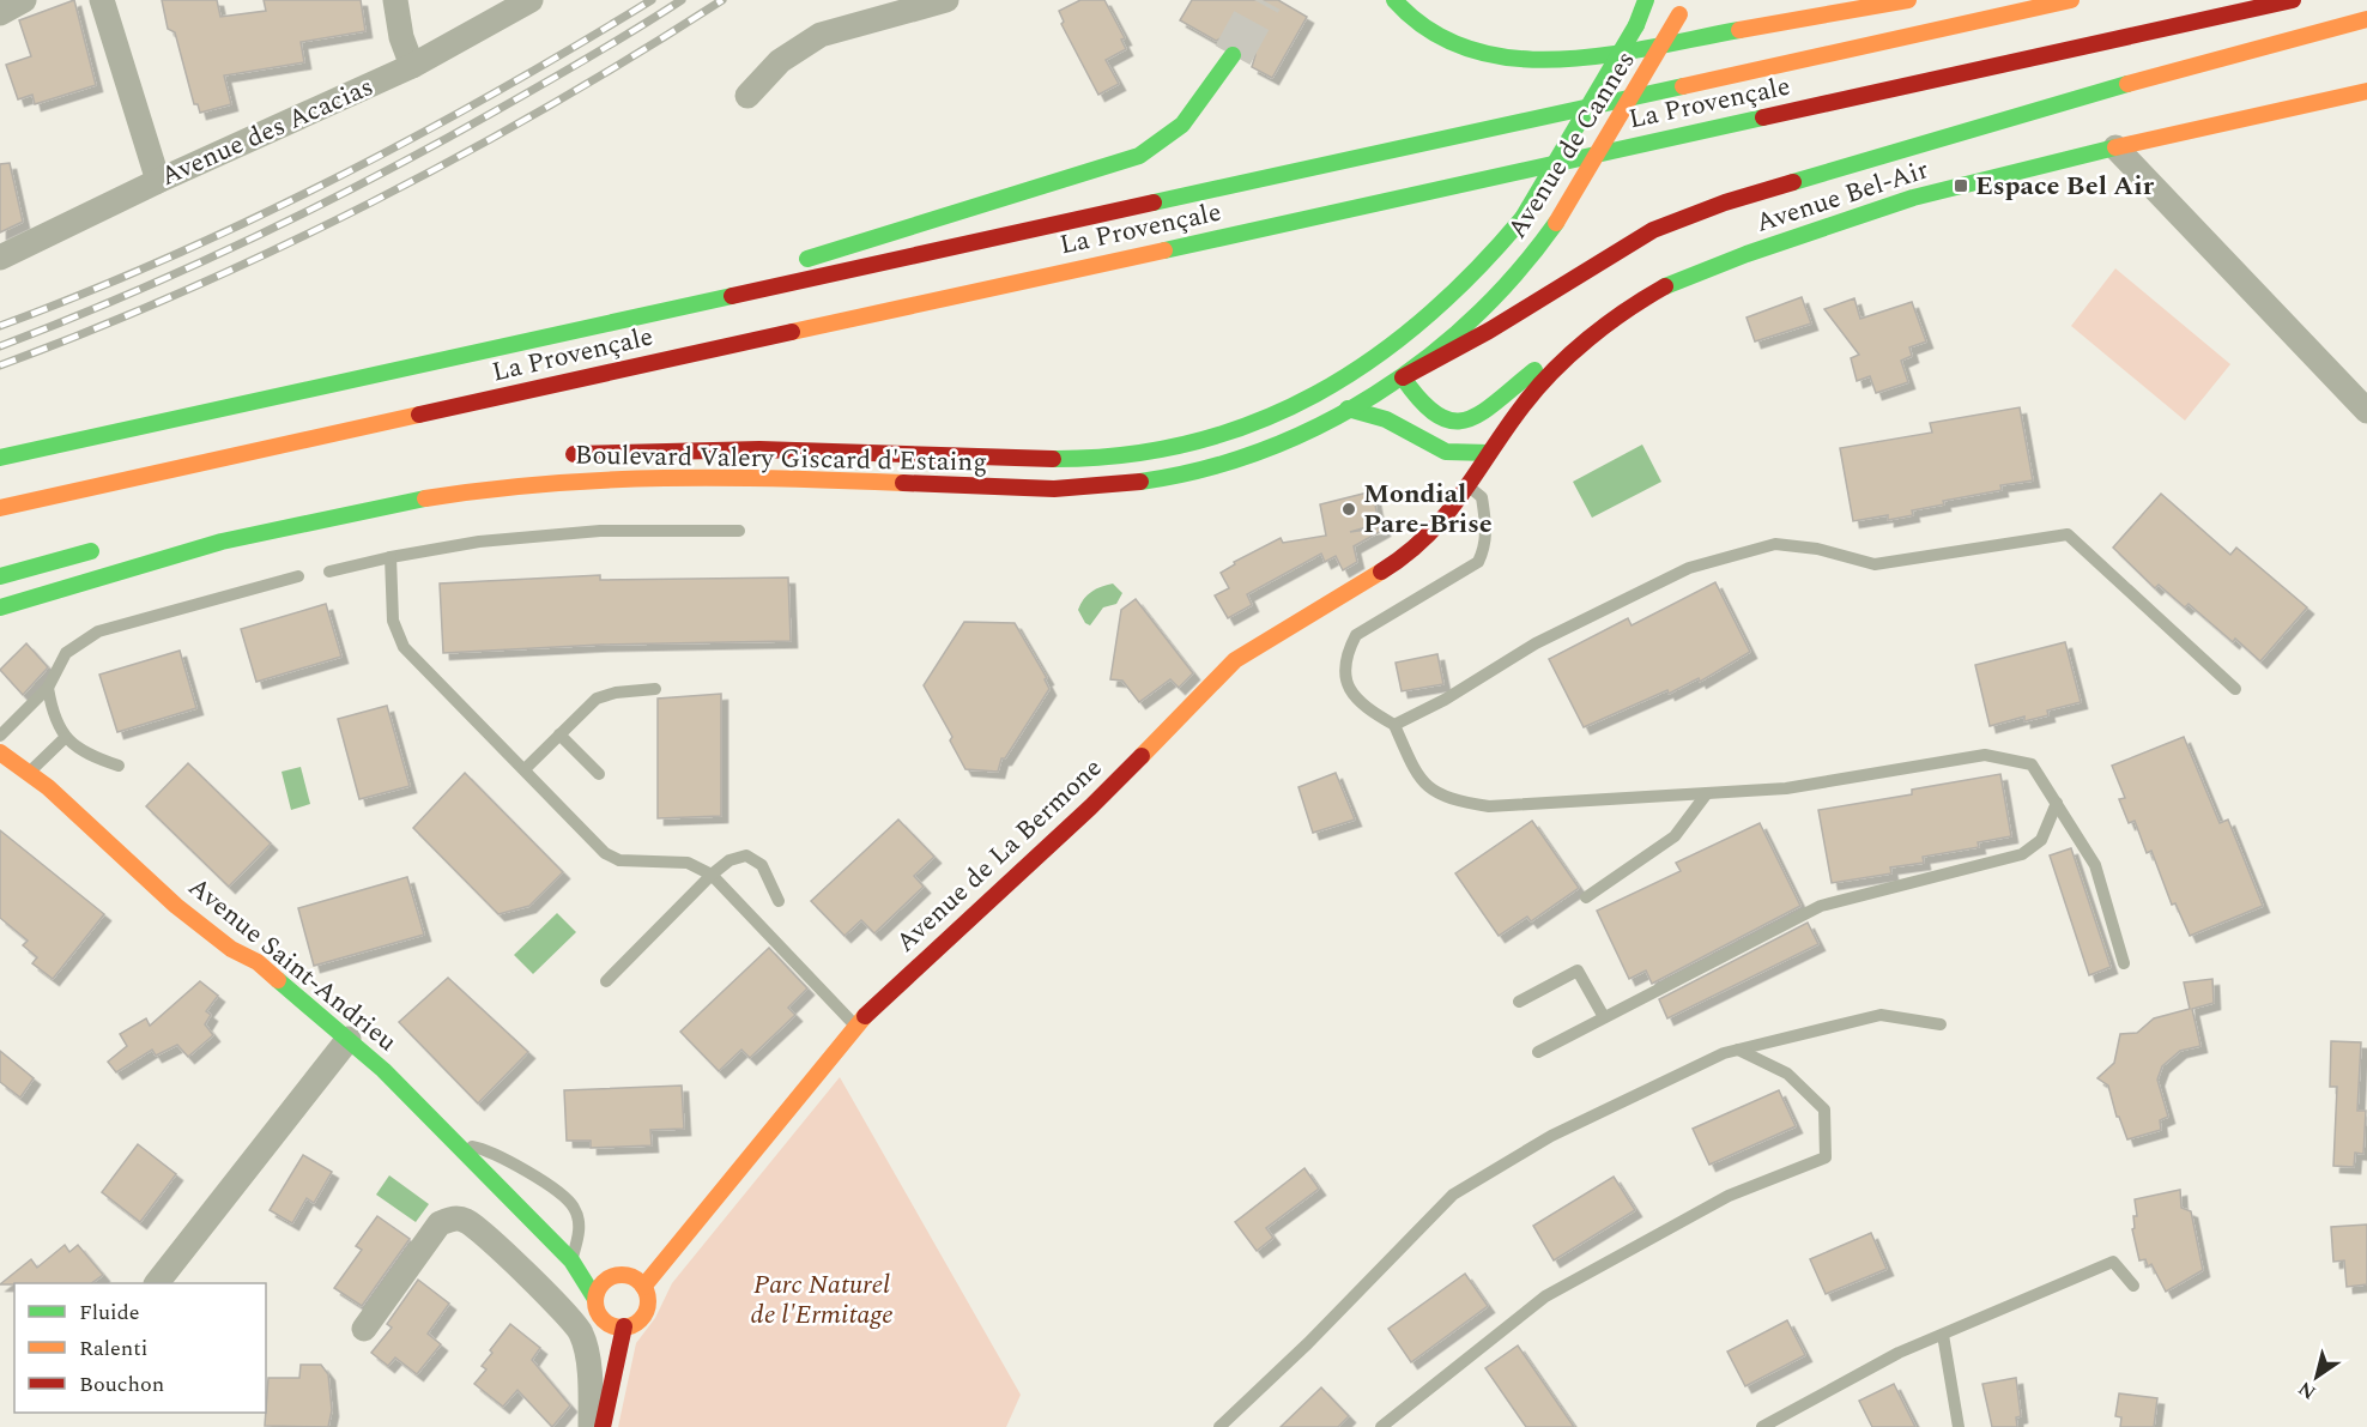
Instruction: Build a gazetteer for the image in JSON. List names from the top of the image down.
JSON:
{
  "streets": {
    "main road": [
      "La Provençale",
      "Avenue de Cannes",
      "Avenue Bel-Air",
      "Boulevard Valery Giscard d'Estaing",
      "Avenue de La Bermone",
      "Avenue Saint-Andrieu"
    ],
    "street": ["Avenue des Acacias"]
  },
  "crossings": [
    ["Avenue de Cannes", "Avenue Bel-Air"],
    ["Avenue de Cannes", "Boulevard Valery Giscard d'Estaing"],
    ["Avenue Bel-Air", "Avenue de La Bermone"],
    ["Avenue de La Bermone", "Avenue Saint-Andrieu"]
  ],
  "parks": ["Parc Naturel de l'Ermitage"],
  "places": {
    "transit": ["Espace Bel Air"],
    "other": ["Mondial Pare-Brise"]
  },
  "legend": ["Fluide", "Ralenti", "Bouchon"],
  "north": "bottom left"
}
